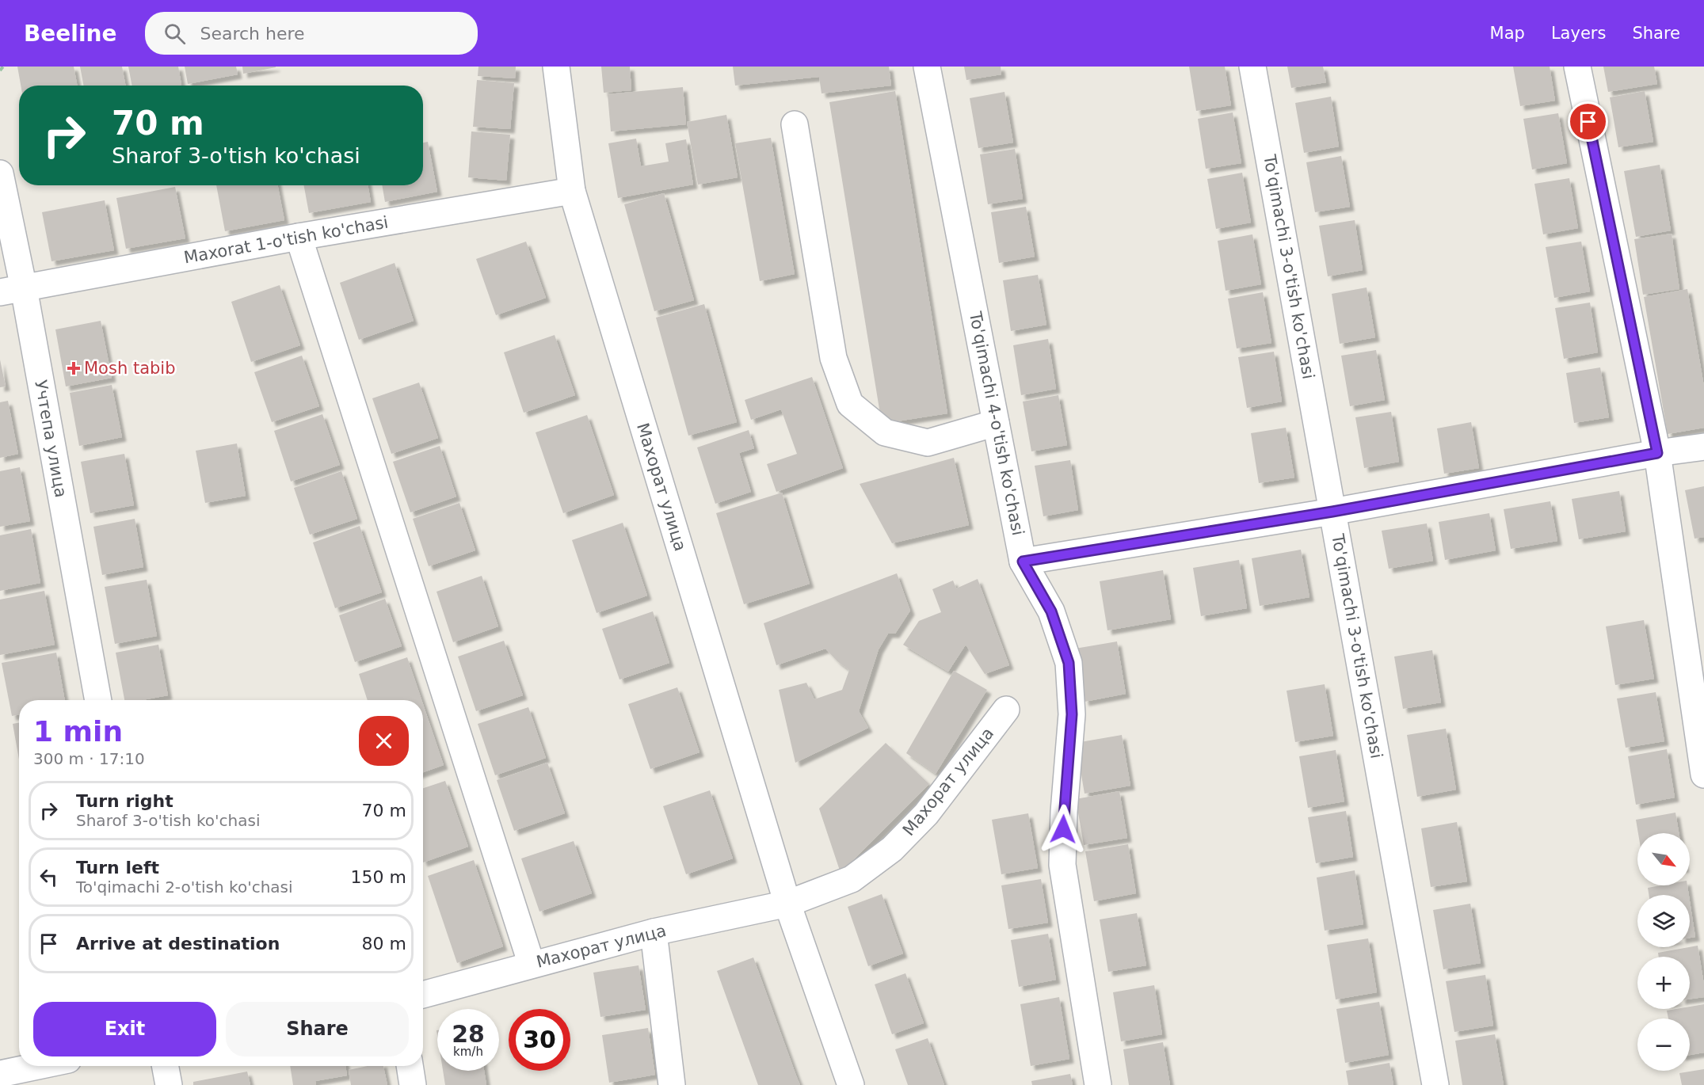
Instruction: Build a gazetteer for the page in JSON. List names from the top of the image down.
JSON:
{
  "streets": {
    "street": [
      "Maxorat 1-o'tish ko'chasi",
      "To'qimachi 3-o'tish ko'chasi",
      "To'qimachi 4-o'tish ko'chasi",
      "Учтепа улица",
      "Махорат улица"
    ]
  },
  "crossings": [
    ["Maxorat 1-o'tish ko'chasi", "Учтепа улица"],
    ["Maxorat 1-o'tish ko'chasi", "Махорат улица"]
  ],
  "places": {
    "health": ["Mosh tabib"]
  },
  "north": "bottom right",
  "page": {
    "header": "Beeline",
    "search": "Search here",
    "nav": ["Map", "Layers", "Share"],
    "turn": ["70 m", "Sharof 3-o'tish ko'chasi"],
    "heading": ["1 min", "300 m · 17:10"],
    "list": [
      {
        "name": "Turn right",
        "note": "Sharof 3-o'tish ko'chasi",
        "value": "70 m"
      },
      {
        "name": "Turn left",
        "note": "To'qimachi 2-o'tish ko'chasi",
        "value": "150 m"
      },
      {
        "name": "Arrive at destination",
        "value": "80 m"
      }
    ],
    "map_buttons": ["+", "−"],
    "buttons": ["Exit", "Share"],
    "speed": "28 km/h",
    "limit": "30"
  }
}
